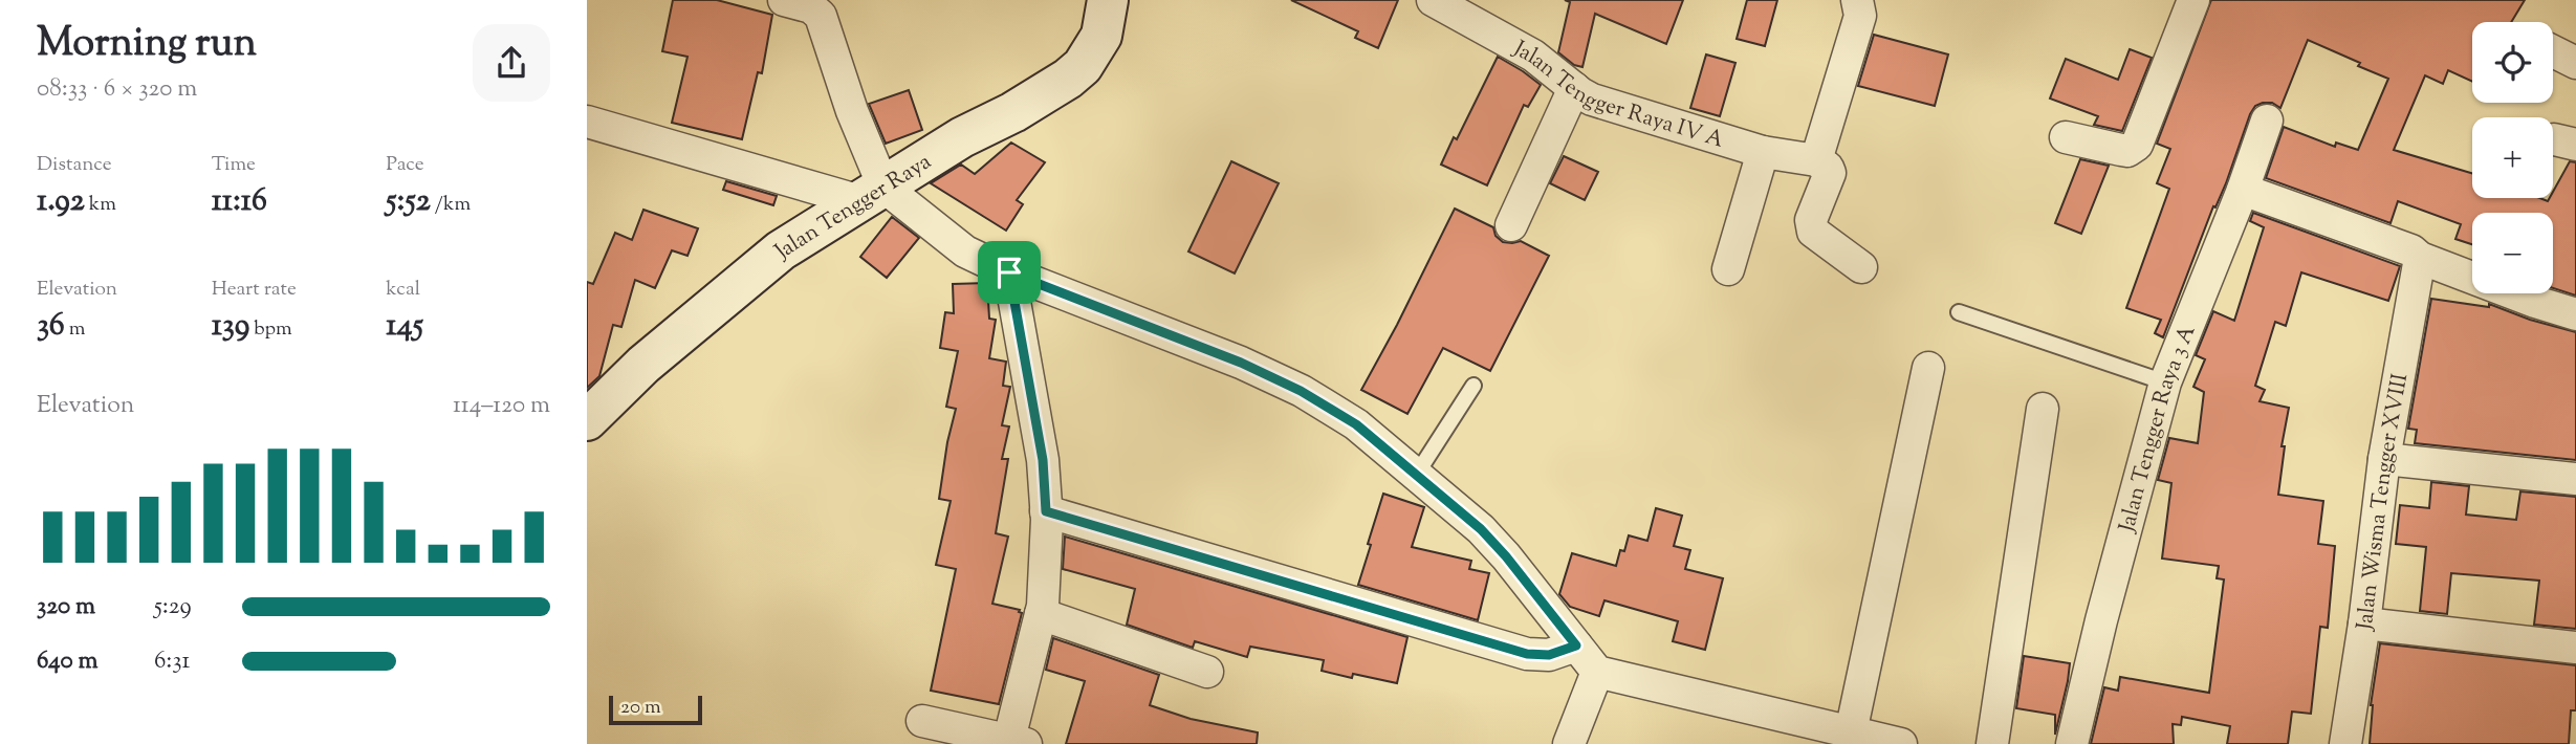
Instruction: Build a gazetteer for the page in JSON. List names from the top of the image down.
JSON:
{
  "streets": {
    "main road": ["Jalan Tengger Raya"],
    "street": ["Jalan Tengger Raya IV A", "Jalan Tengger Raya 3 A", "Jalan Wisma Tengger XVIII"]
  },
  "scale_bar": "20 m",
  "page": {
    "heading": ["Morning run", "08:33 · 6 × 320 m"],
    "map_buttons": ["+", "−"],
    "stats": [
      ["Distance", "1.92 km"],
      ["Time", "11:16"],
      ["Pace", "5:52 /km"],
      ["Elevation", "36 m"],
      ["Heart rate", "139 bpm"],
      ["kcal", "145"]
    ],
    "chart": ["Elevation", "114–120 m"],
    "list": [
      {
        "name": "320 m",
        "note": "5:29"
      },
      {
        "name": "640 m",
        "note": "6:31"
      }
    ],
    "scale": "20 m"
  }
}
